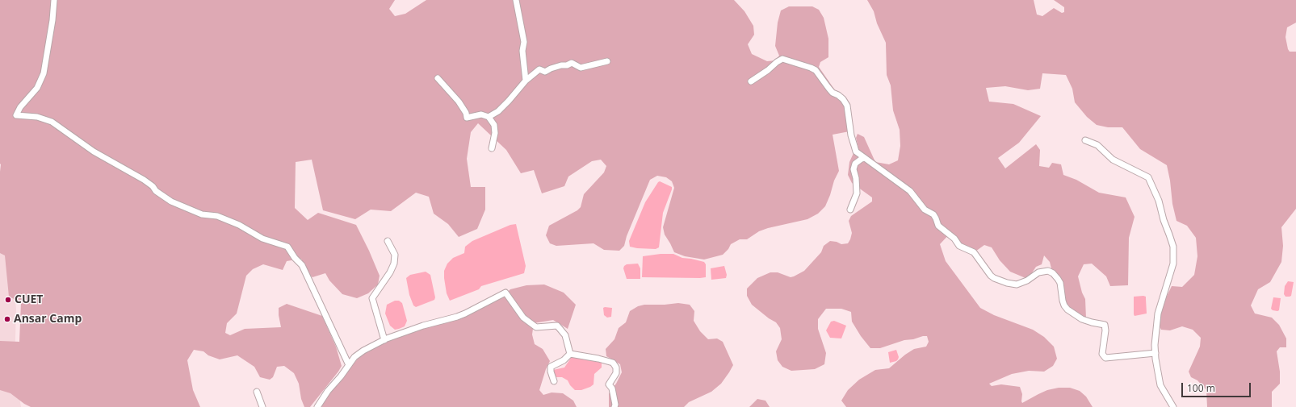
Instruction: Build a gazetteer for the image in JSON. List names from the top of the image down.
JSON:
{
  "places": ["CUET", "Ansar Camp"],
  "scale_bar": "100 m"
}
